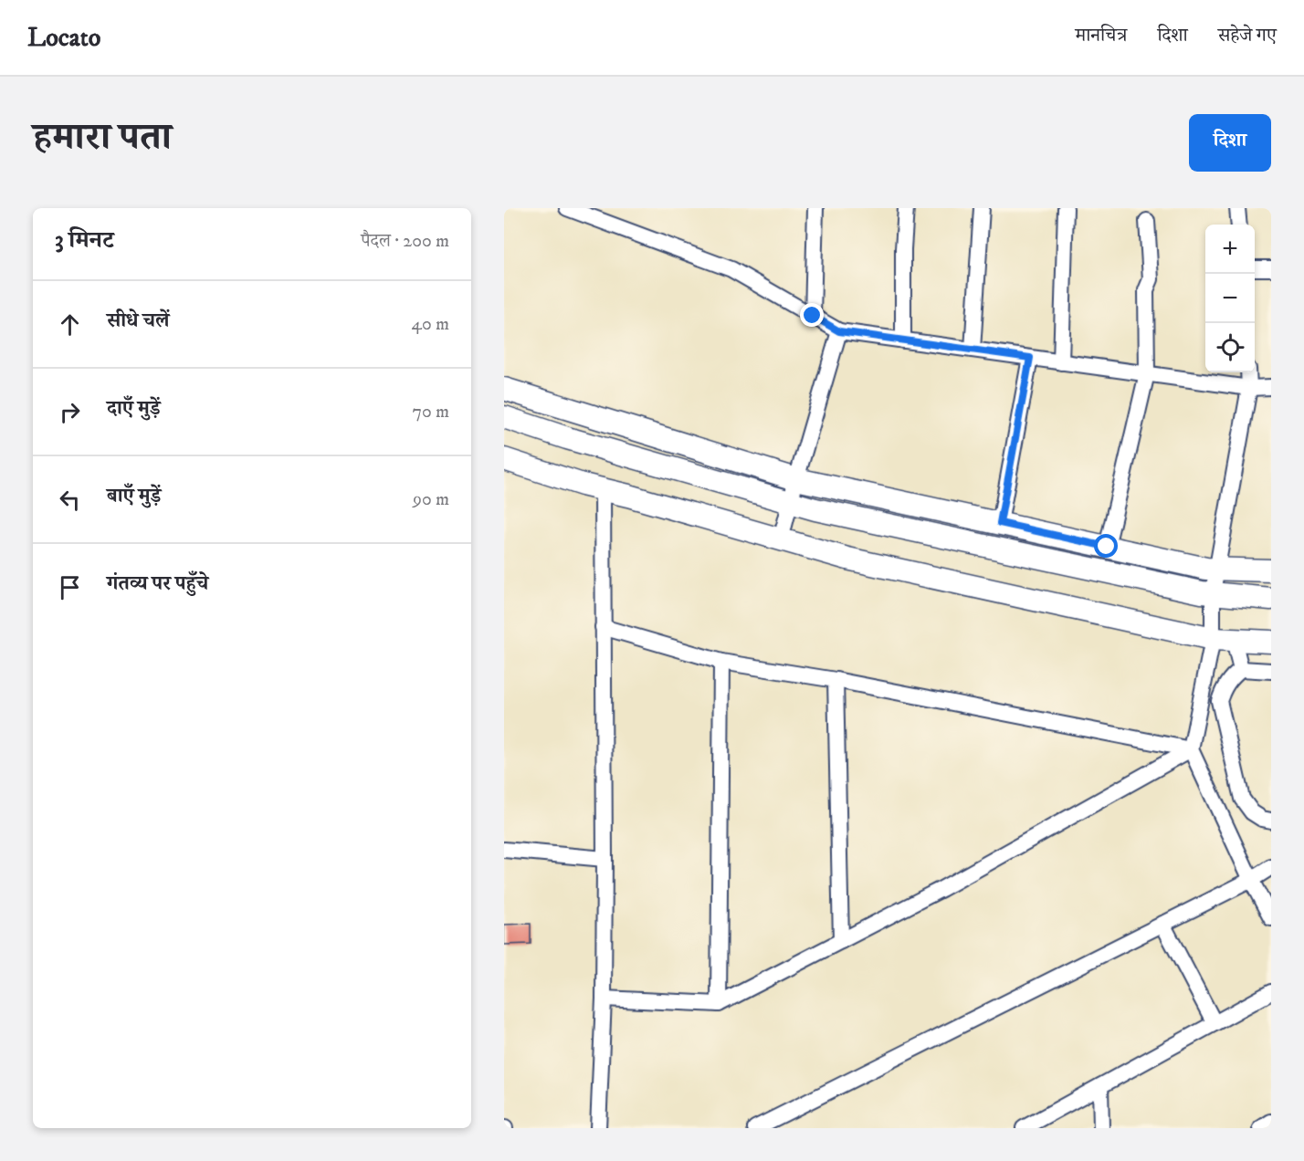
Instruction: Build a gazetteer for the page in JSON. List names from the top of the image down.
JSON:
{
  "page": {
    "header": "Locato",
    "nav": ["मानचित्र", "दिशा", "सहेजे गए"],
    "title": "हमारा पता",
    "buttons": "दिशा",
    "heading": ["3 मिनट", "पैदल · 200 m"],
    "map_buttons": ["+", "−"],
    "list": [
      ["सीधे चलें", "40 m"],
      ["दाएँ मुड़ें", "70 m"],
      ["बाएँ मुड़ें", "90 m"],
      "गंतव्य पर पहुँचे"
    ]
  }
}
